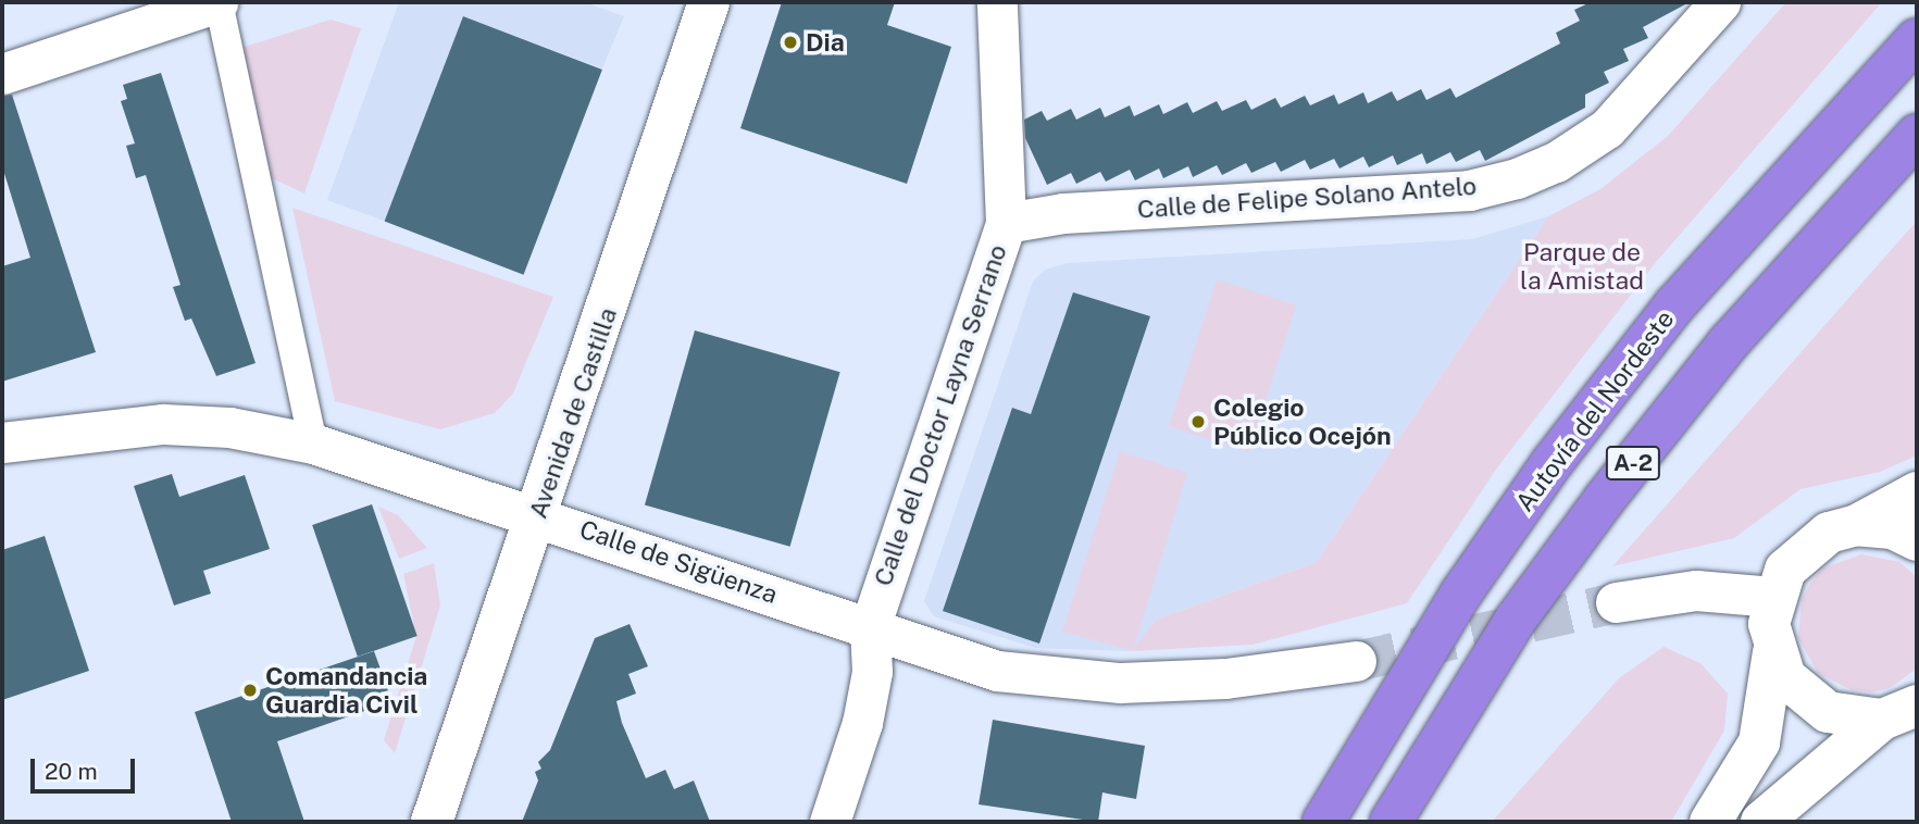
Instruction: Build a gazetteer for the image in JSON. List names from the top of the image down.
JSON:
{
  "streets": {
    "highway": ["Autovía del Nordeste", "A-2"],
    "street": [
      "Calle de Felipe Solano Antelo",
      "Avenida de Castilla",
      "Calle del Doctor Layna Serrano",
      "Calle de Sigüenza"
    ]
  },
  "crossings": [
    ["Calle de Felipe Solano Antelo", "Calle del Doctor Layna Serrano"],
    ["Avenida de Castilla", "Calle de Sigüenza"],
    ["Calle del Doctor Layna Serrano", "Calle de Sigüenza"]
  ],
  "parks": ["Parque de la Amistad"],
  "places": ["Dia", "Colegio Público Ocejón", "Comandancia Guardia Civil"],
  "scale_bar": "20 m"
}
